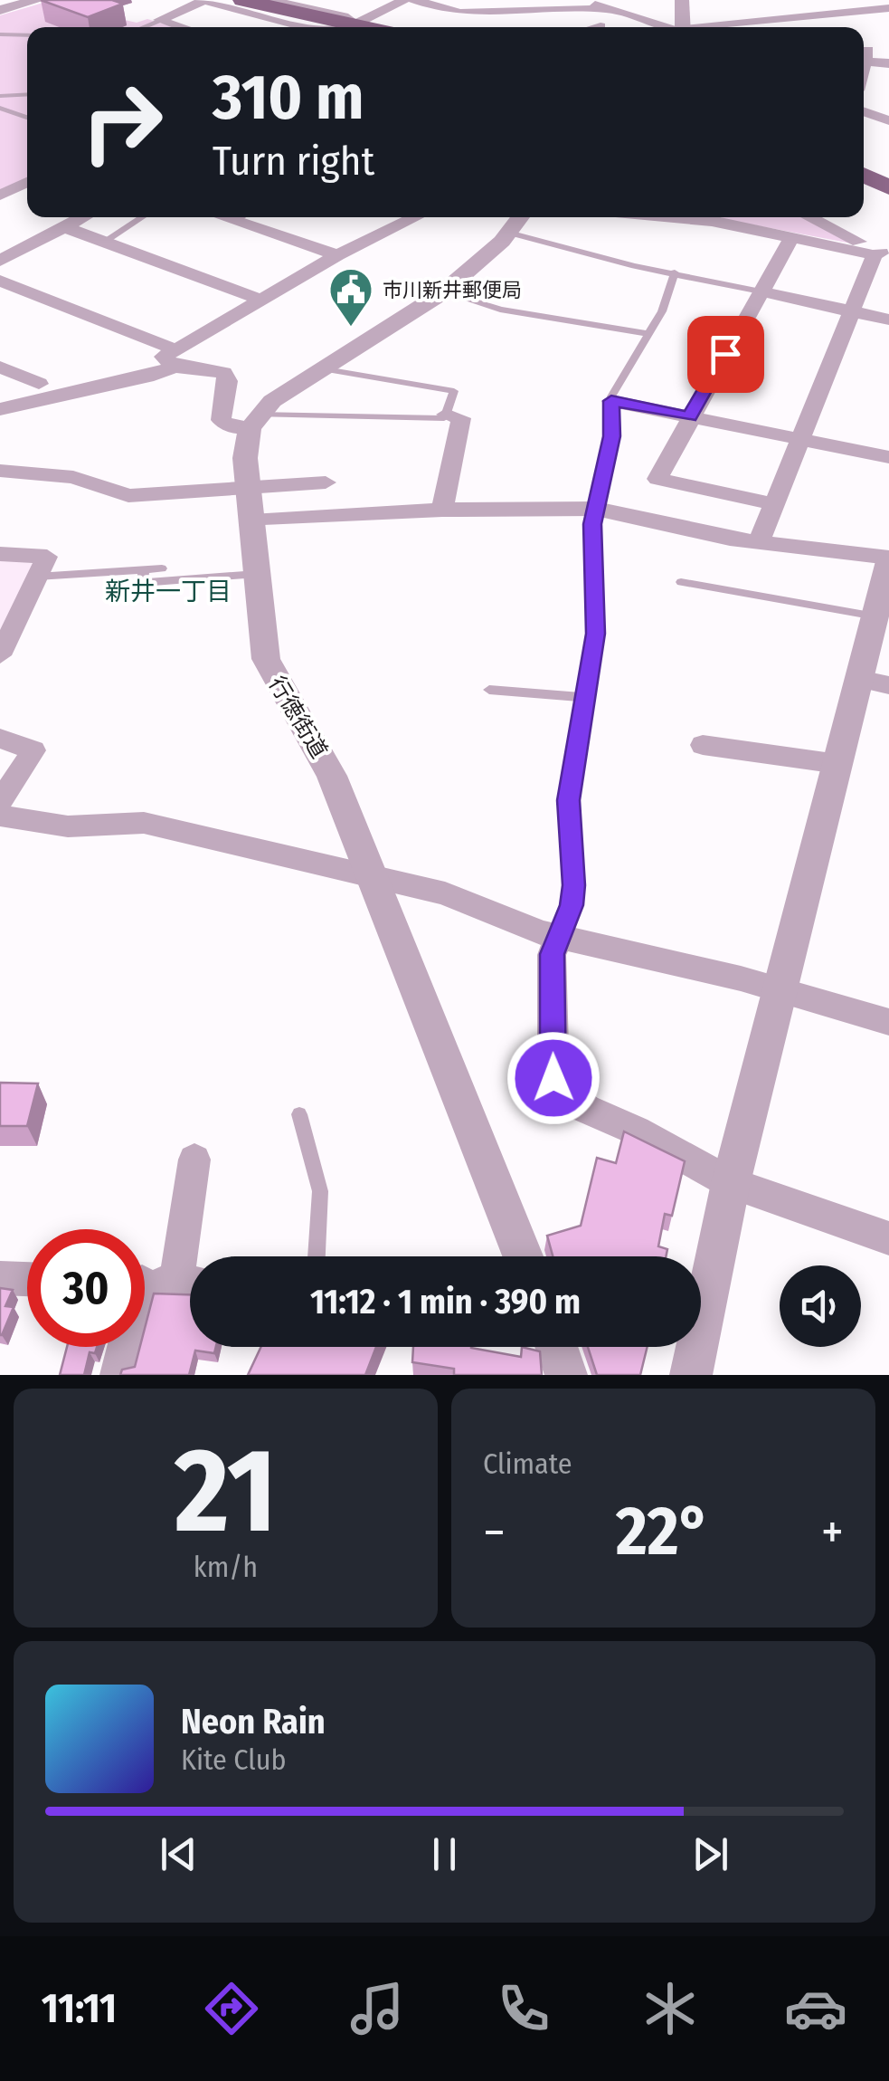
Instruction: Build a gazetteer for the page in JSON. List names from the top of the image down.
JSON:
{
  "streets": {
    "street": ["行徳街道"]
  },
  "districts": ["新井一丁目"],
  "places": {
    "public building": ["市川新井郵便局"]
  },
  "page": {
    "turn": ["310 m", "Turn right"],
    "limit": "30",
    "trip": "11:12 · 1 min · 390 m",
    "tile": [
      ["21", "km/h"],
      "Climate"
    ],
    "heat": ["−", "22°", "+"],
    "song": ["Neon Rain", "Kite Club"],
    "tabs": "11:11"
  }
}
